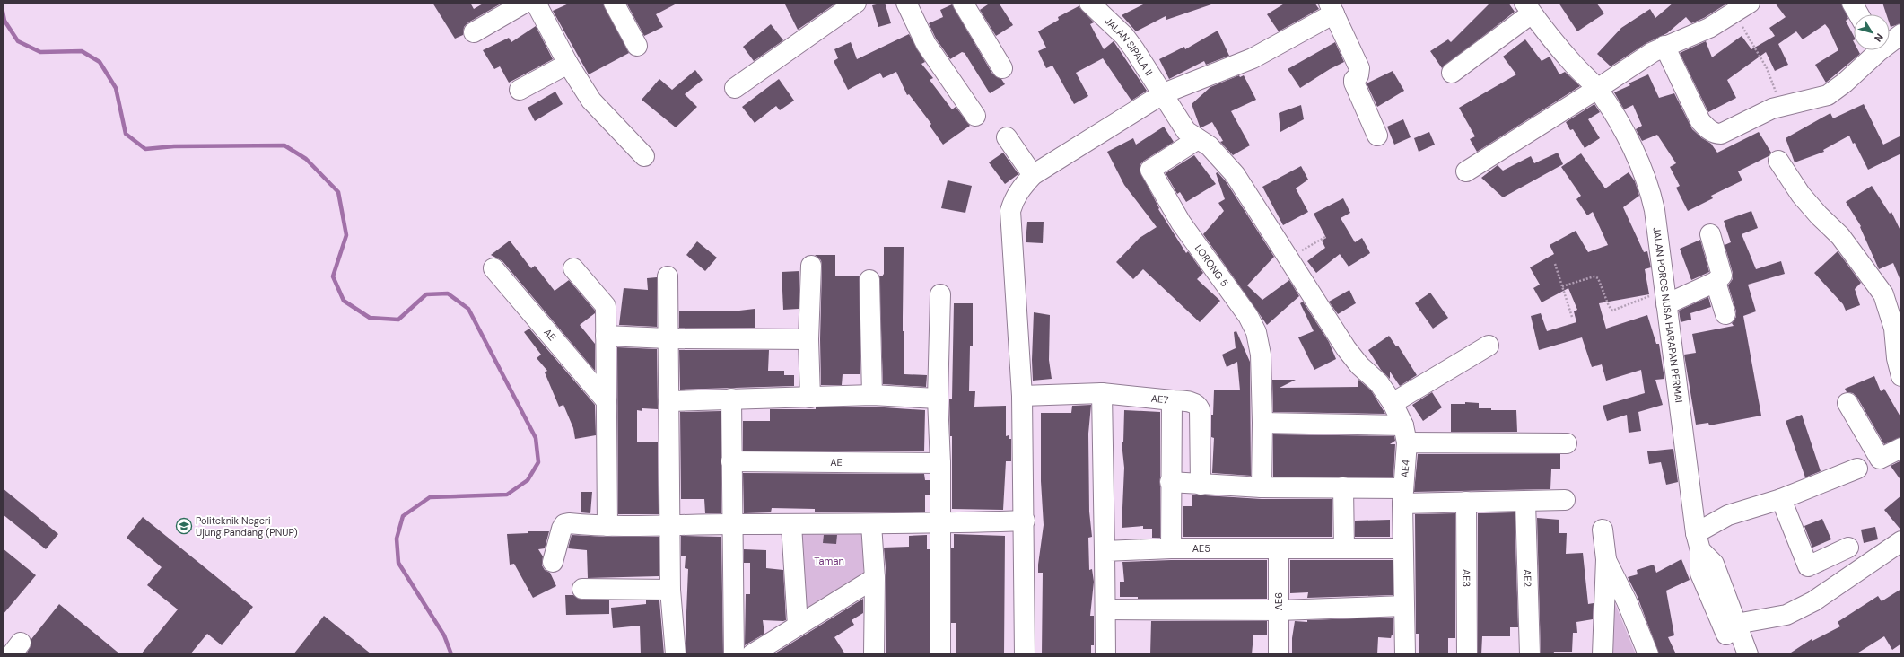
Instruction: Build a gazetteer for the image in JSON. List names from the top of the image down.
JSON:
{
  "streets": {
    "street": [
      "JALAN SIPALA II",
      "LORONG 5",
      "JALAN POROS NUSA HARAPAN PERMAI",
      "AE",
      "AE7",
      "AE4",
      "AE5",
      "AE3",
      "AE2",
      "AE6"
    ]
  },
  "crossings": [
    ["JALAN SIPALA II", "LORONG 5"],
    ["JALAN SIPALA II", "AE4"],
    ["AE7", "AE5"],
    ["AE4", "AE5"],
    ["AE5", "AE6"]
  ],
  "parks": ["Taman"],
  "places": {
    "school or university": ["Politeknik Negeri Ujung Pandang (PNUP)"]
  },
  "north": "bottom right"
}
